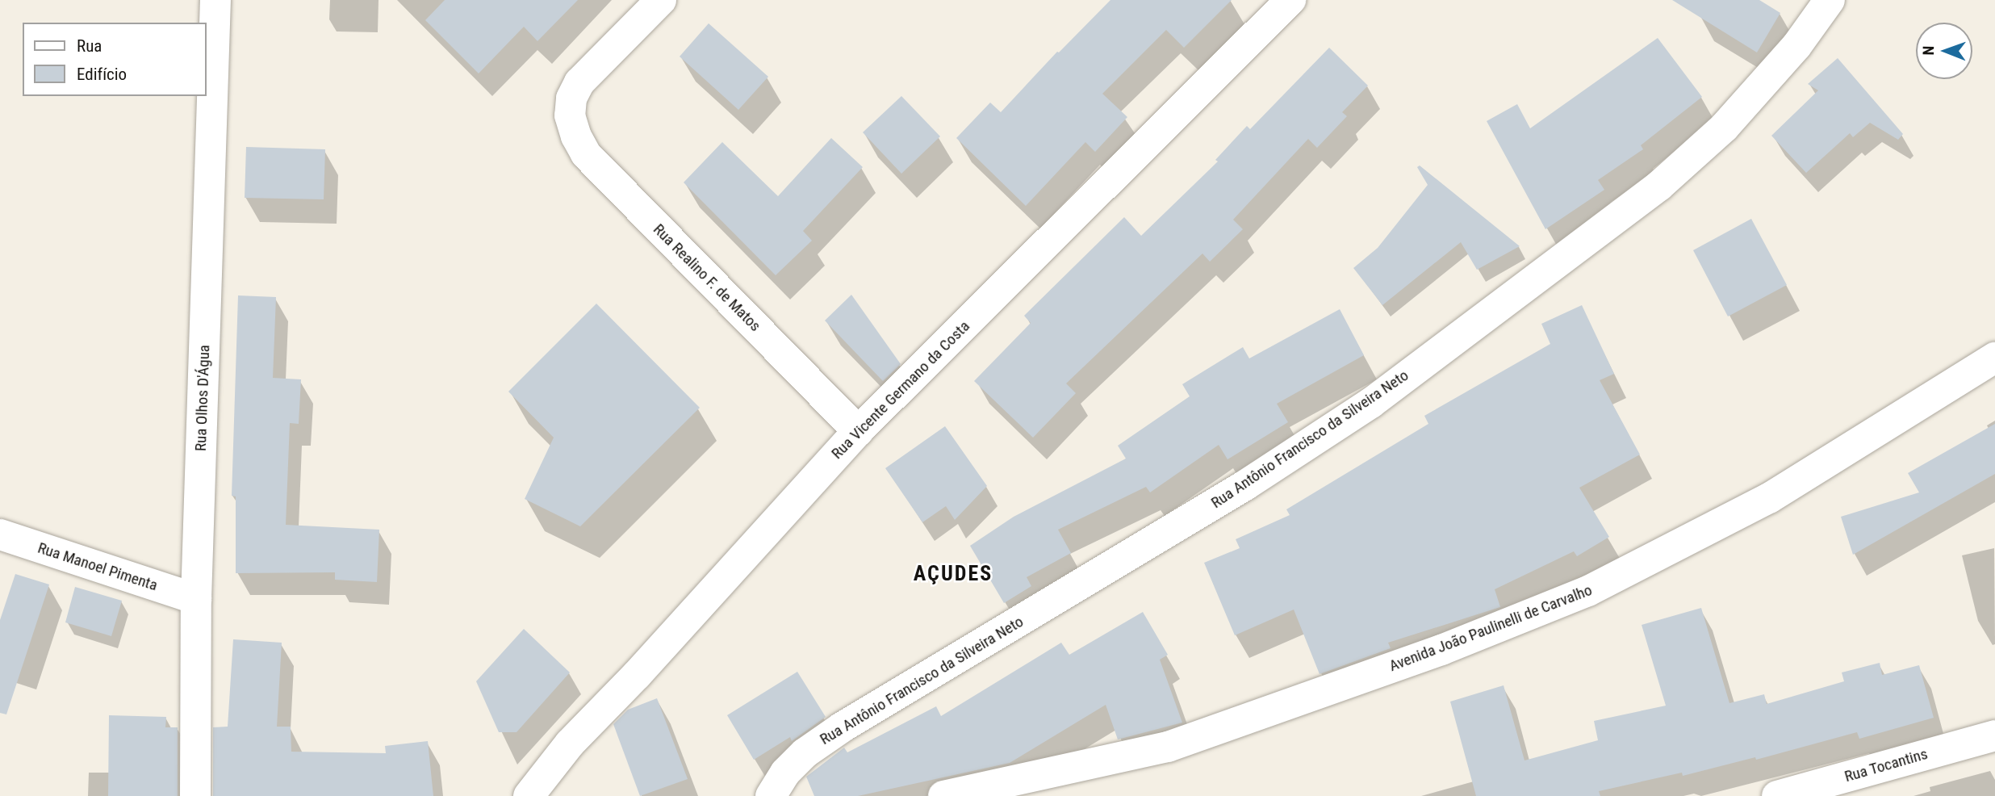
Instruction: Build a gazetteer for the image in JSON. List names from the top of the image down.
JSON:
{
  "streets": {
    "street": [
      "Rua Realino F. de Matos",
      "Rua Vicente Germano da Costa",
      "Rua Olhos D'Água",
      "Rua Antônio Francisco da Silveira Neto",
      "Rua Manoel Pimenta",
      "Avenida João Paulinelli de Carvalho",
      "Rua Tocantins"
    ]
  },
  "crossings": [
    ["Rua Realino F. de Matos", "Rua Vicente Germano da Costa"],
    ["Rua Olhos D'Água", "Rua Manoel Pimenta"]
  ],
  "districts": ["AÇUDES"],
  "legend": ["Rua", "Edifício"],
  "north": "left"
}
